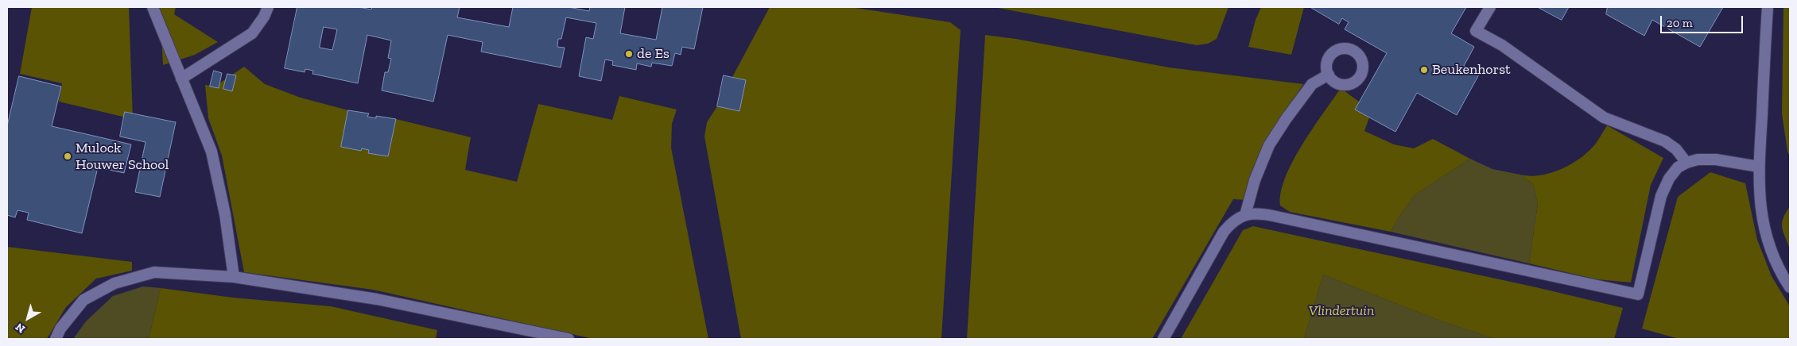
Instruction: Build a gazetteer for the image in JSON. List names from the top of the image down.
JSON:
{
  "parks": ["Vlindertuin"],
  "places": ["de Es", "Beukenhorst", "Mulock Houwer School"],
  "scale_bar": "20 m",
  "north": "bottom left"
}
